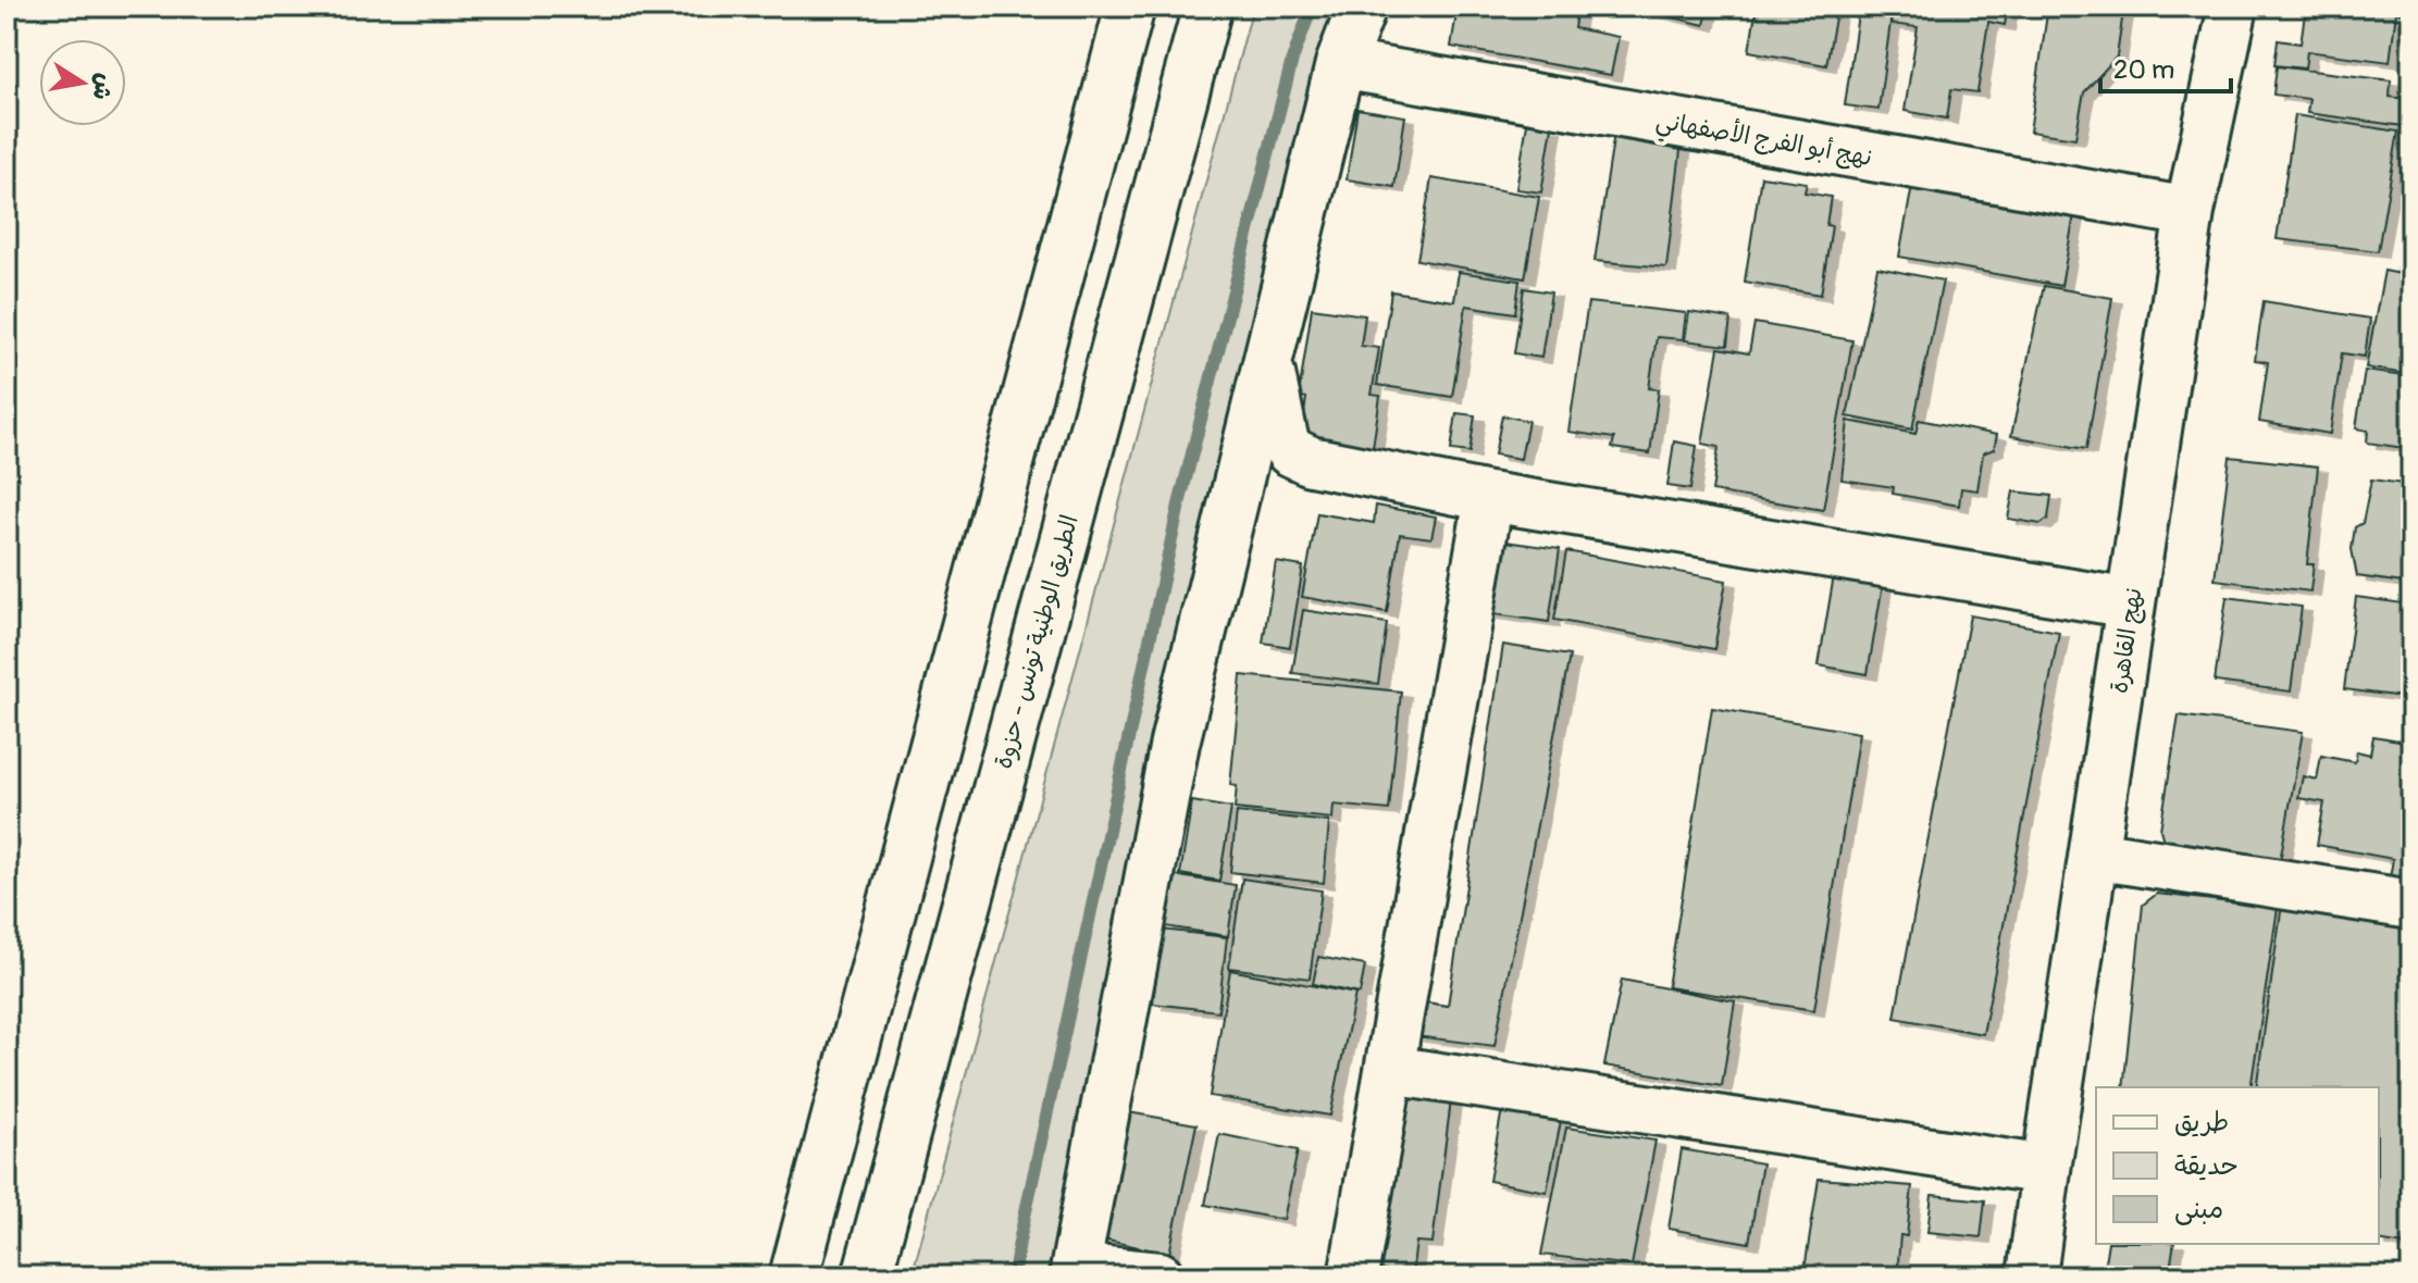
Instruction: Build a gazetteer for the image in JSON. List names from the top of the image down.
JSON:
{
  "streets": {
    "street": ["نهج أبو الفرج الأصفهاني", "نهج القاهرة", "الطريق الوطنية تونس - حزوة"]
  },
  "crossings": [
    ["نهج أبو الفرج الأصفهاني", "نهج القاهرة"]
  ],
  "legend": ["طريق", "حديقة", "مبنى"],
  "scale_bar": "20 m",
  "north": "right"
}
